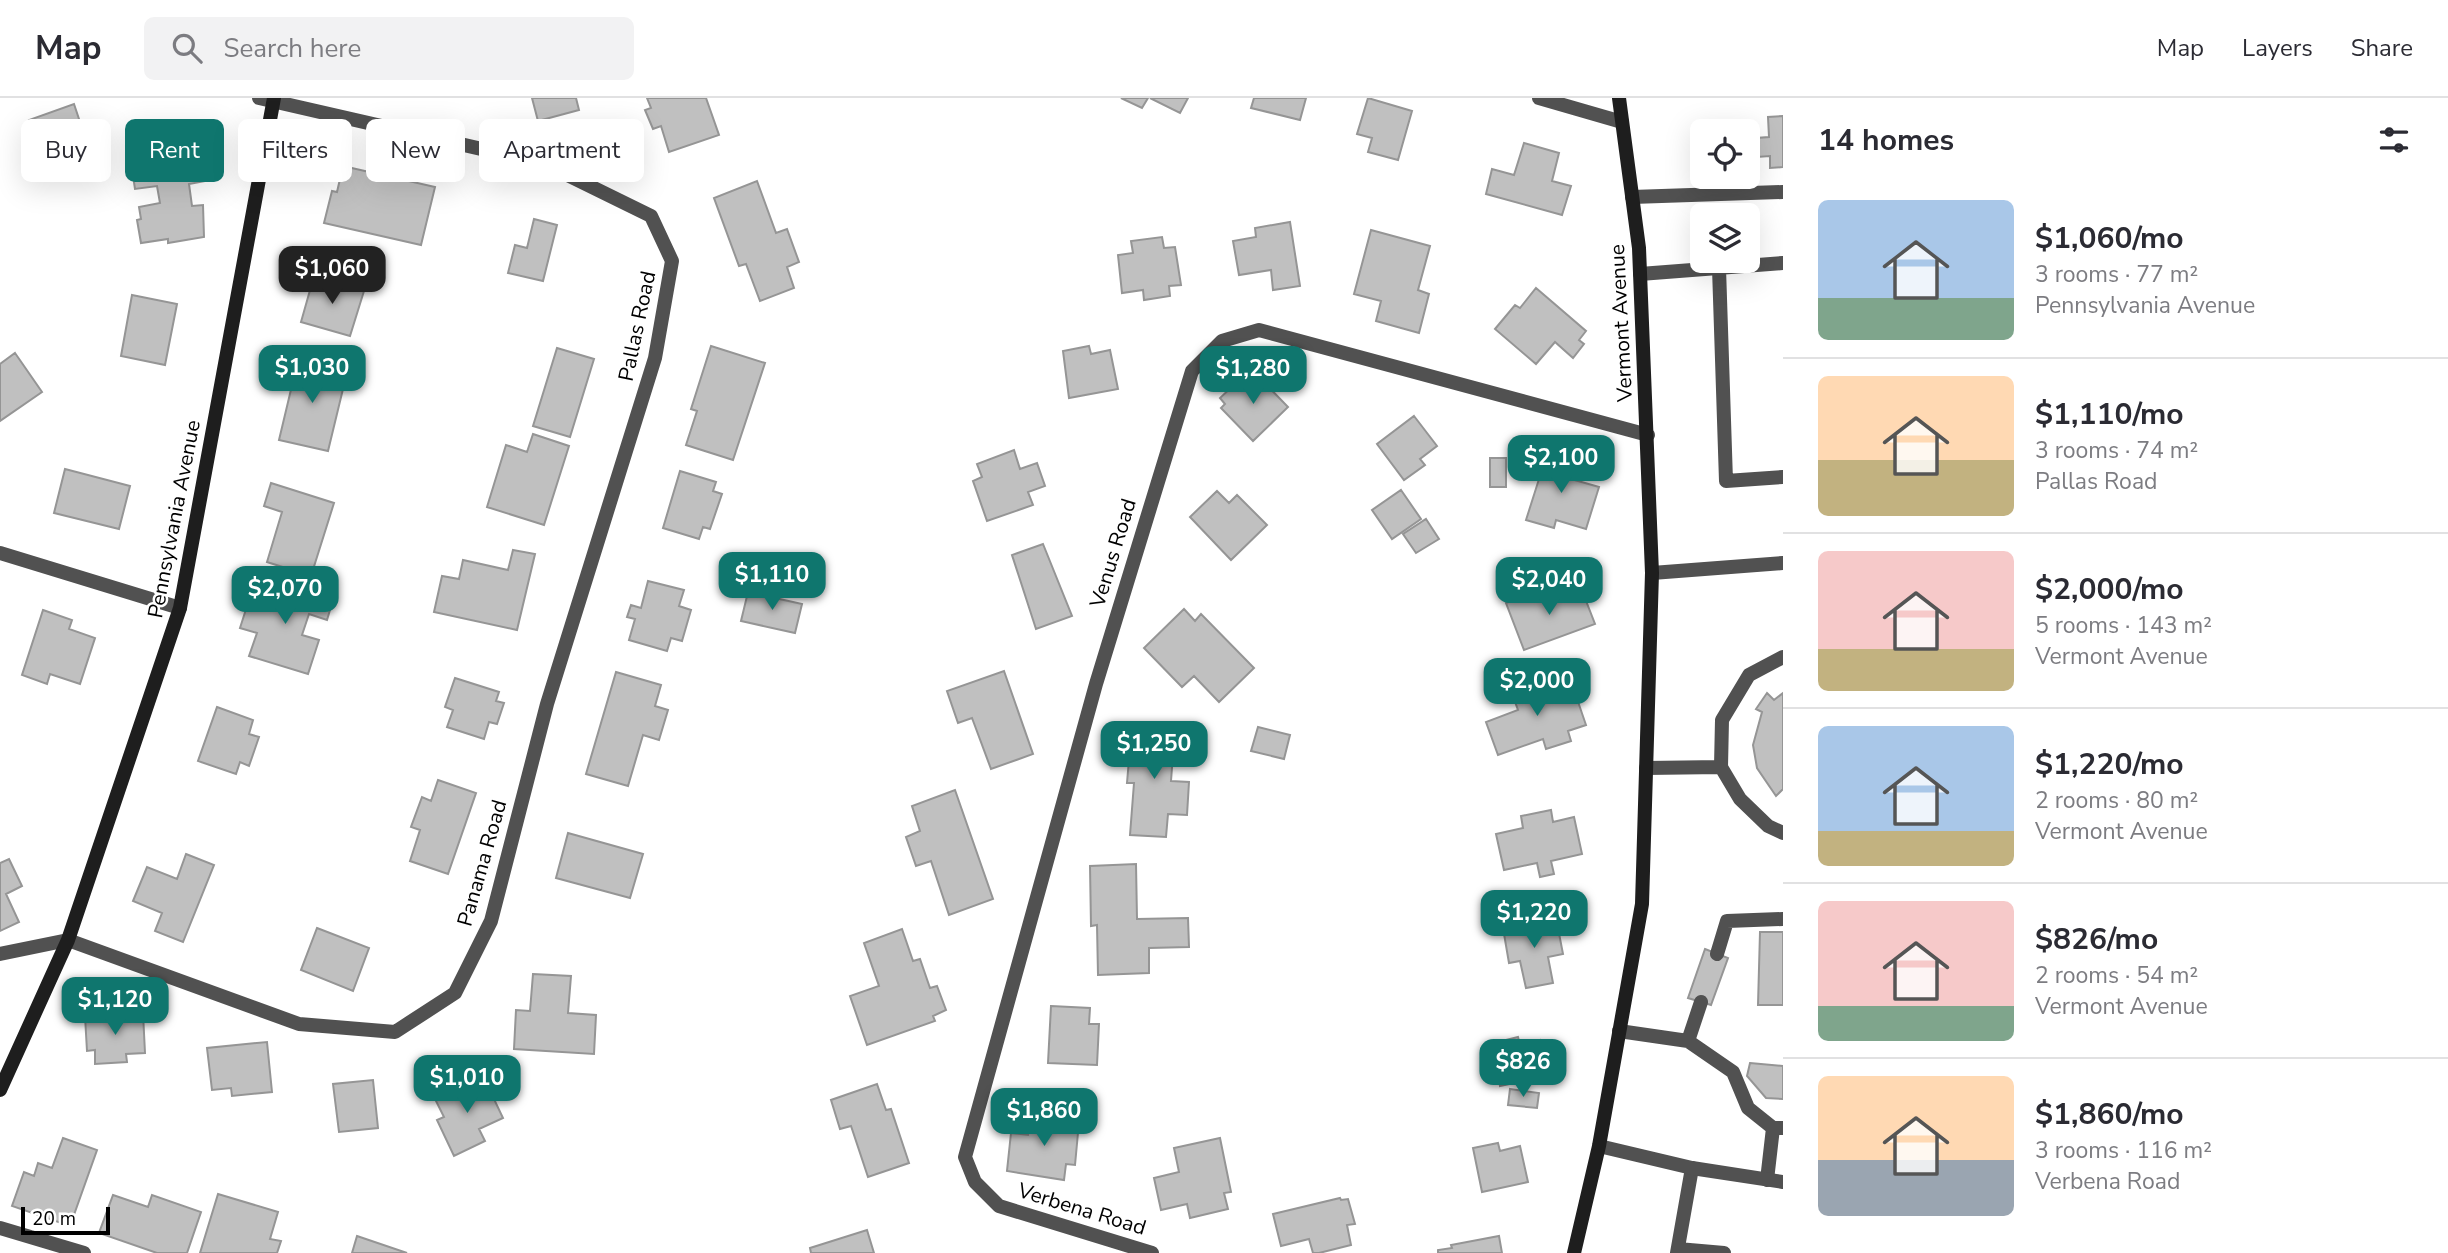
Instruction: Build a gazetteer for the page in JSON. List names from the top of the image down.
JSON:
{
  "streets": {
    "street": [
      "Vermont Avenue",
      "Pallas Road",
      "Pennsylvania Avenue",
      "Venus Road",
      "Panama Road",
      "Verbena Road"
    ]
  },
  "crossings": [
    ["Vermont Avenue", "Venus Road"],
    ["Pallas Road", "Pennsylvania Avenue"],
    ["Pallas Road", "Panama Road"],
    ["Pennsylvania Avenue", "Panama Road"],
    ["Venus Road", "Verbena Road"]
  ],
  "scale_bar": "20 m",
  "page": {
    "header": "Map",
    "search": "Search here",
    "nav": ["Map", "Layers", "Share"],
    "heading": "14 homes",
    "chip": [
      "Buy",
      "Rent",
      "Filters",
      "New",
      "Apartment"
    ],
    "list": [
      {
        "name": "$1,060/mo",
        "note": "3 rooms · 77 m² · Pennsylvania Avenue"
      },
      {
        "name": "$1,110/mo",
        "note": "3 rooms · 74 m² · Pallas Road"
      },
      {
        "name": "$2,000/mo",
        "note": "5 rooms · 143 m² · Vermont Avenue"
      },
      {
        "name": "$1,220/mo",
        "note": "2 rooms · 80 m² · Vermont Avenue"
      },
      {
        "name": "$826/mo",
        "note": "2 rooms · 54 m² · Vermont Avenue"
      },
      {
        "name": "$1,860/mo",
        "note": "3 rooms · 116 m² · Verbena Road"
      }
    ],
    "price": [
      "$1,060",
      "$1,030",
      "$1,280",
      "$2,100",
      "$1,110",
      "$2,040",
      "$2,070",
      "$2,000",
      "$1,250",
      "$1,220",
      "$1,120",
      "$826",
      "$1,010",
      "$1,860"
    ],
    "scale": "20 m"
  }
}
